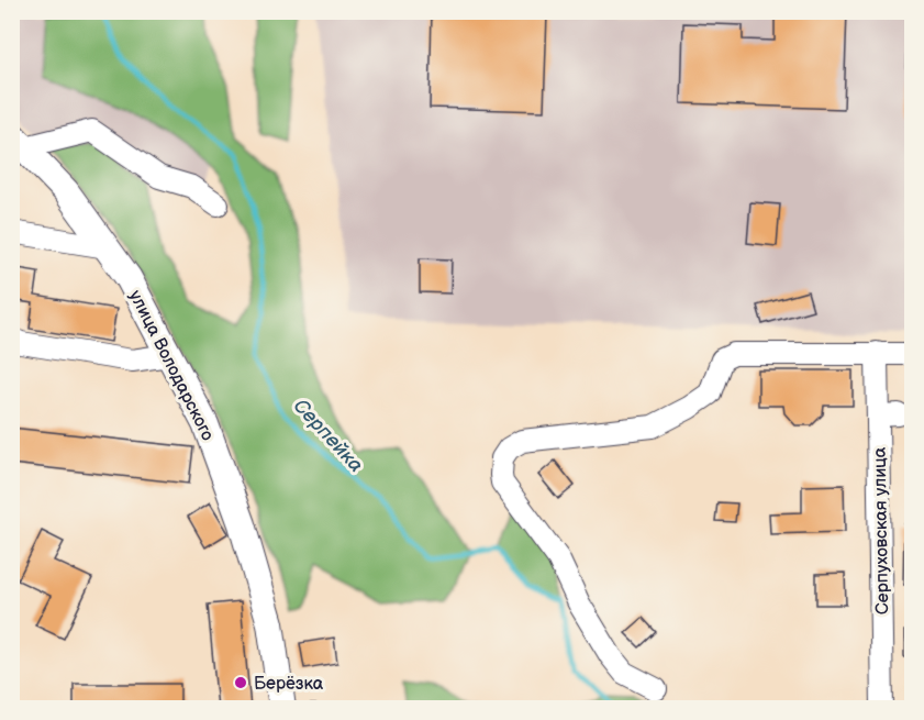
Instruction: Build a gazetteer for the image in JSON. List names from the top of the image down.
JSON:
{
  "streets": {
    "main road": ["улица Володарского"],
    "street": ["Серпуховская улица"]
  },
  "water": ["Серпейка"],
  "places": ["Берёзка"]
}
